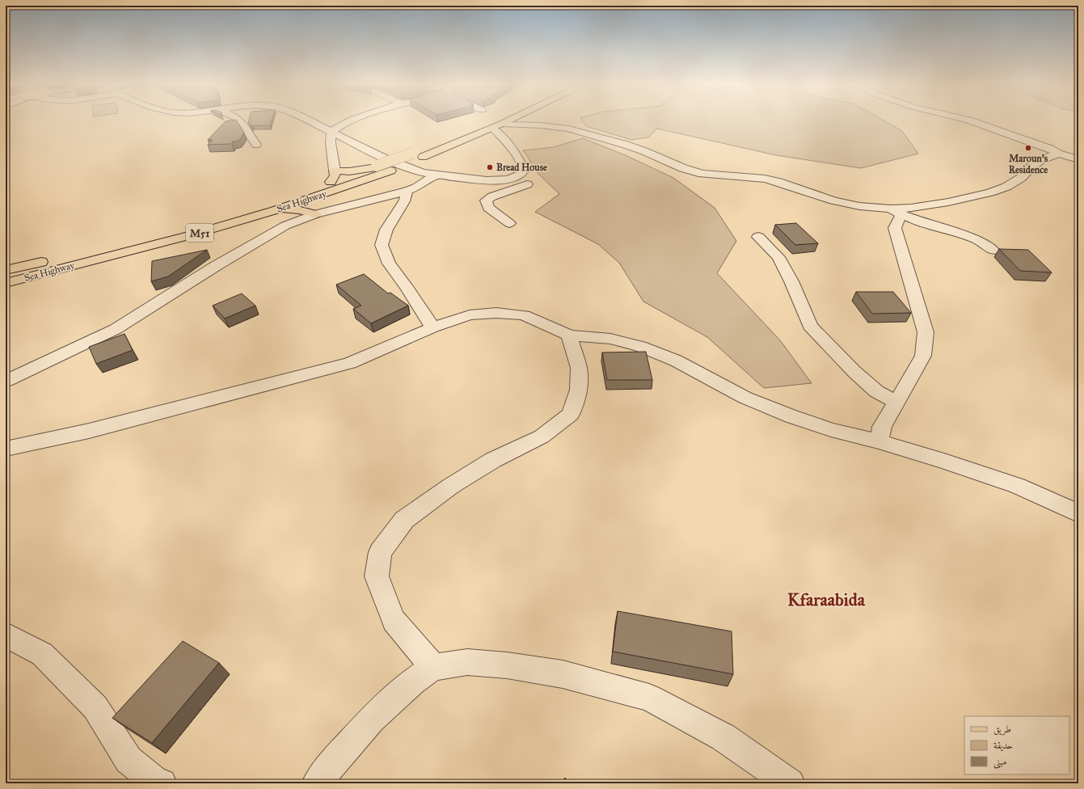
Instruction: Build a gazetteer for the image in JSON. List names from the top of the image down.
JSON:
{
  "streets": {
    "main road": ["Sea Highway", "M51"]
  },
  "districts": ["Kfaraabida"],
  "places": ["Maroun's Residence", "Bread House"],
  "legend": ["طريق", "حديقة", "مبنى"]
}
